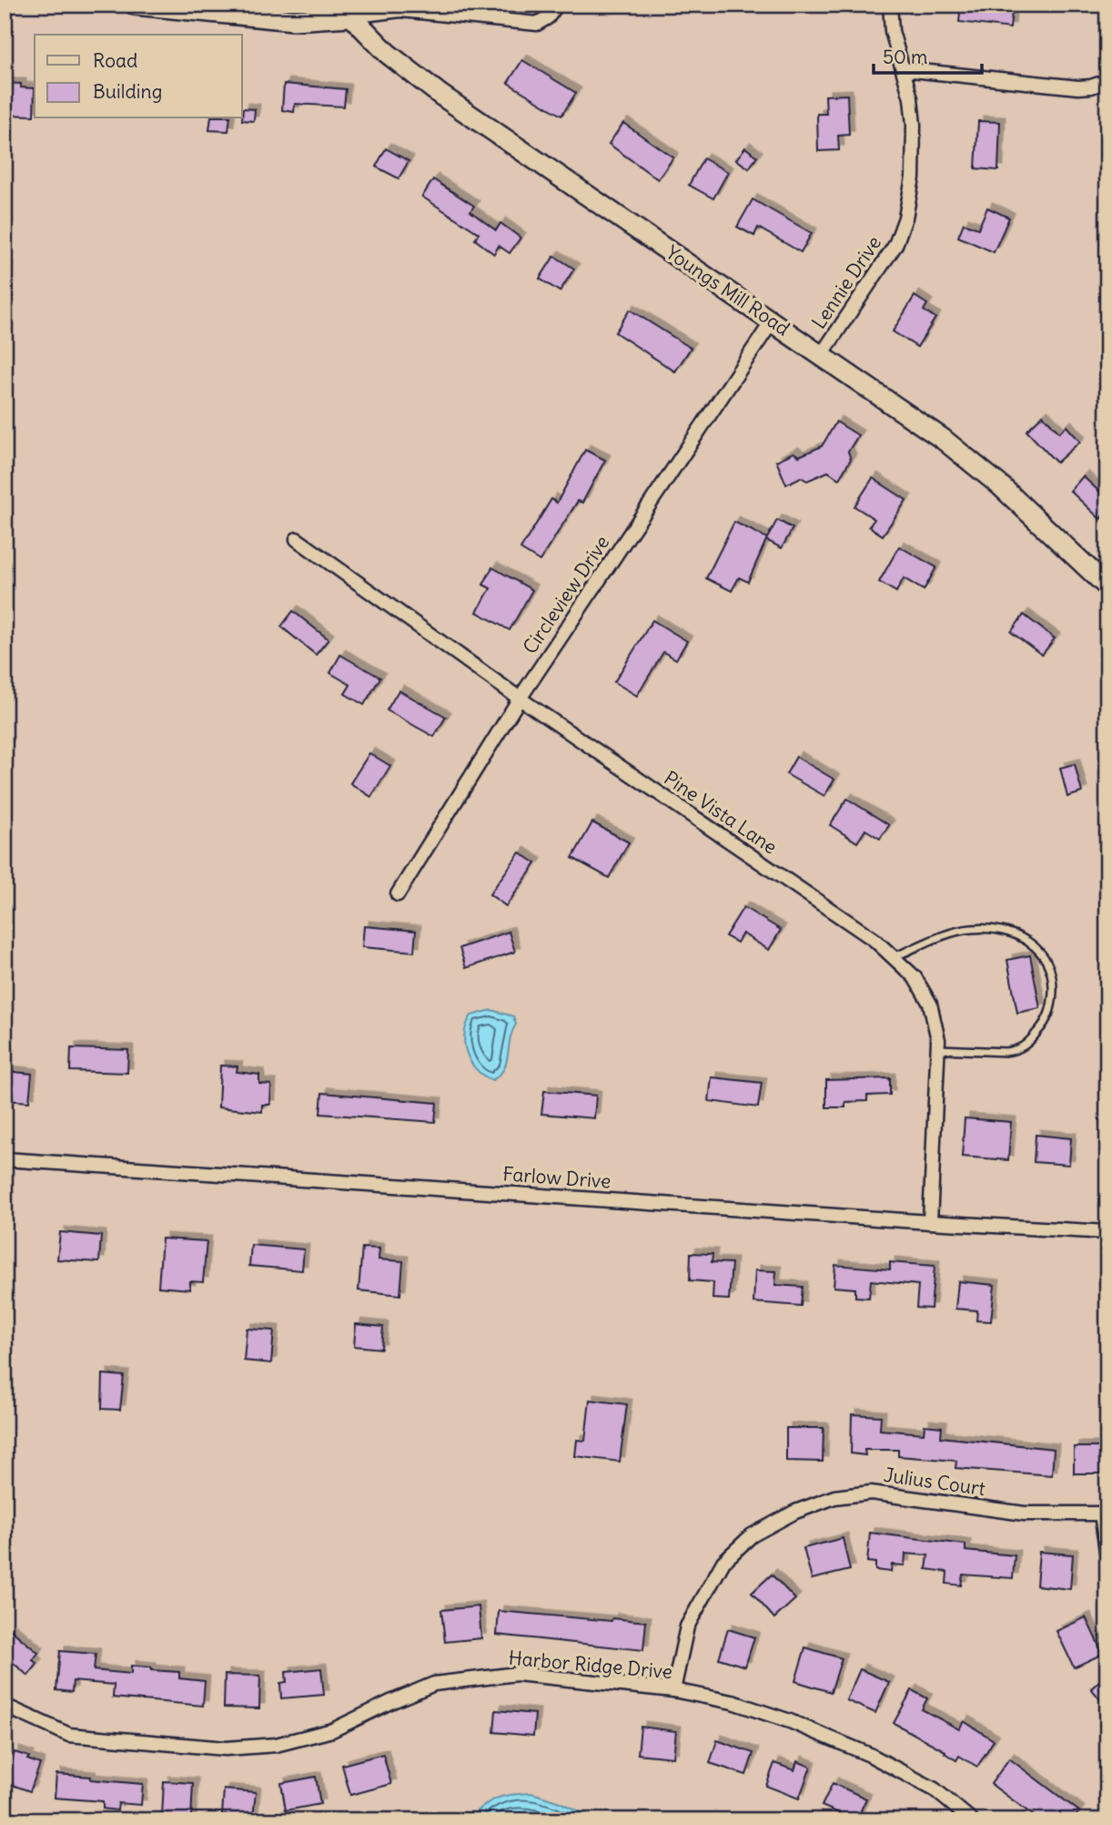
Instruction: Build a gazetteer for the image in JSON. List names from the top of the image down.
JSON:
{
  "streets": {
    "street": [
      "Lennie Drive",
      "Youngs Mill Road",
      "Circleview Drive",
      "Pine Vista Lane",
      "Farlow Drive",
      "Julius Court",
      "Harbor Ridge Drive"
    ]
  },
  "crossings": [
    ["Lennie Drive", "Youngs Mill Road"],
    ["Youngs Mill Road", "Circleview Drive"],
    ["Circleview Drive", "Pine Vista Lane"],
    ["Pine Vista Lane", "Farlow Drive"],
    ["Julius Court", "Harbor Ridge Drive"]
  ],
  "legend": ["Road", "Building"],
  "scale_bar": "50 m"
}
